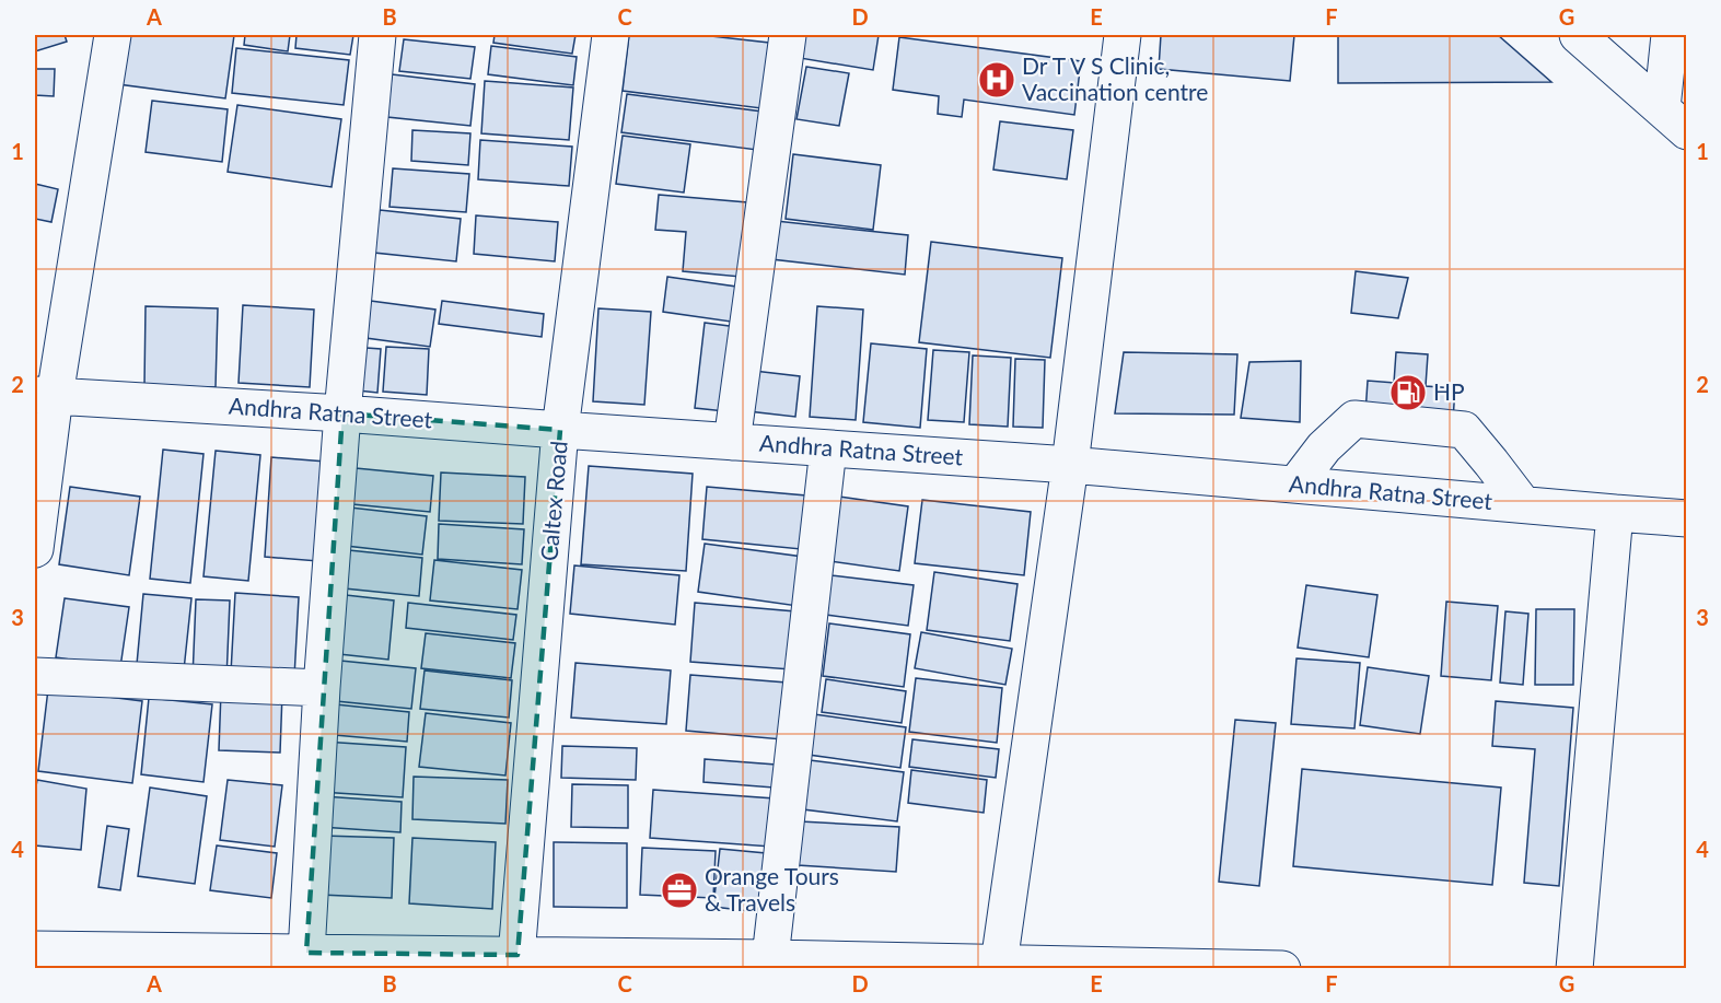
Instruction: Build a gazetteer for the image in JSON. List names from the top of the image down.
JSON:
{
  "streets": {
    "street": ["Andhra Ratna Street", "Caltex Road"]
  },
  "crossings": [
    ["Andhra Ratna Street", "Caltex Road"]
  ],
  "places": {
    "hospital": ["Dr T V S Clinic, Vaccination centre"],
    "fuel station": ["HP"],
    "office": ["Orange Tours & Travels"]
  },
  "grid": {
    "columns": [
      "A",
      "B",
      "C",
      "D",
      "E",
      "F",
      "G"
    ],
    "rows": [
      "1",
      "2",
      "3",
      "4"
    ]
  }
}
